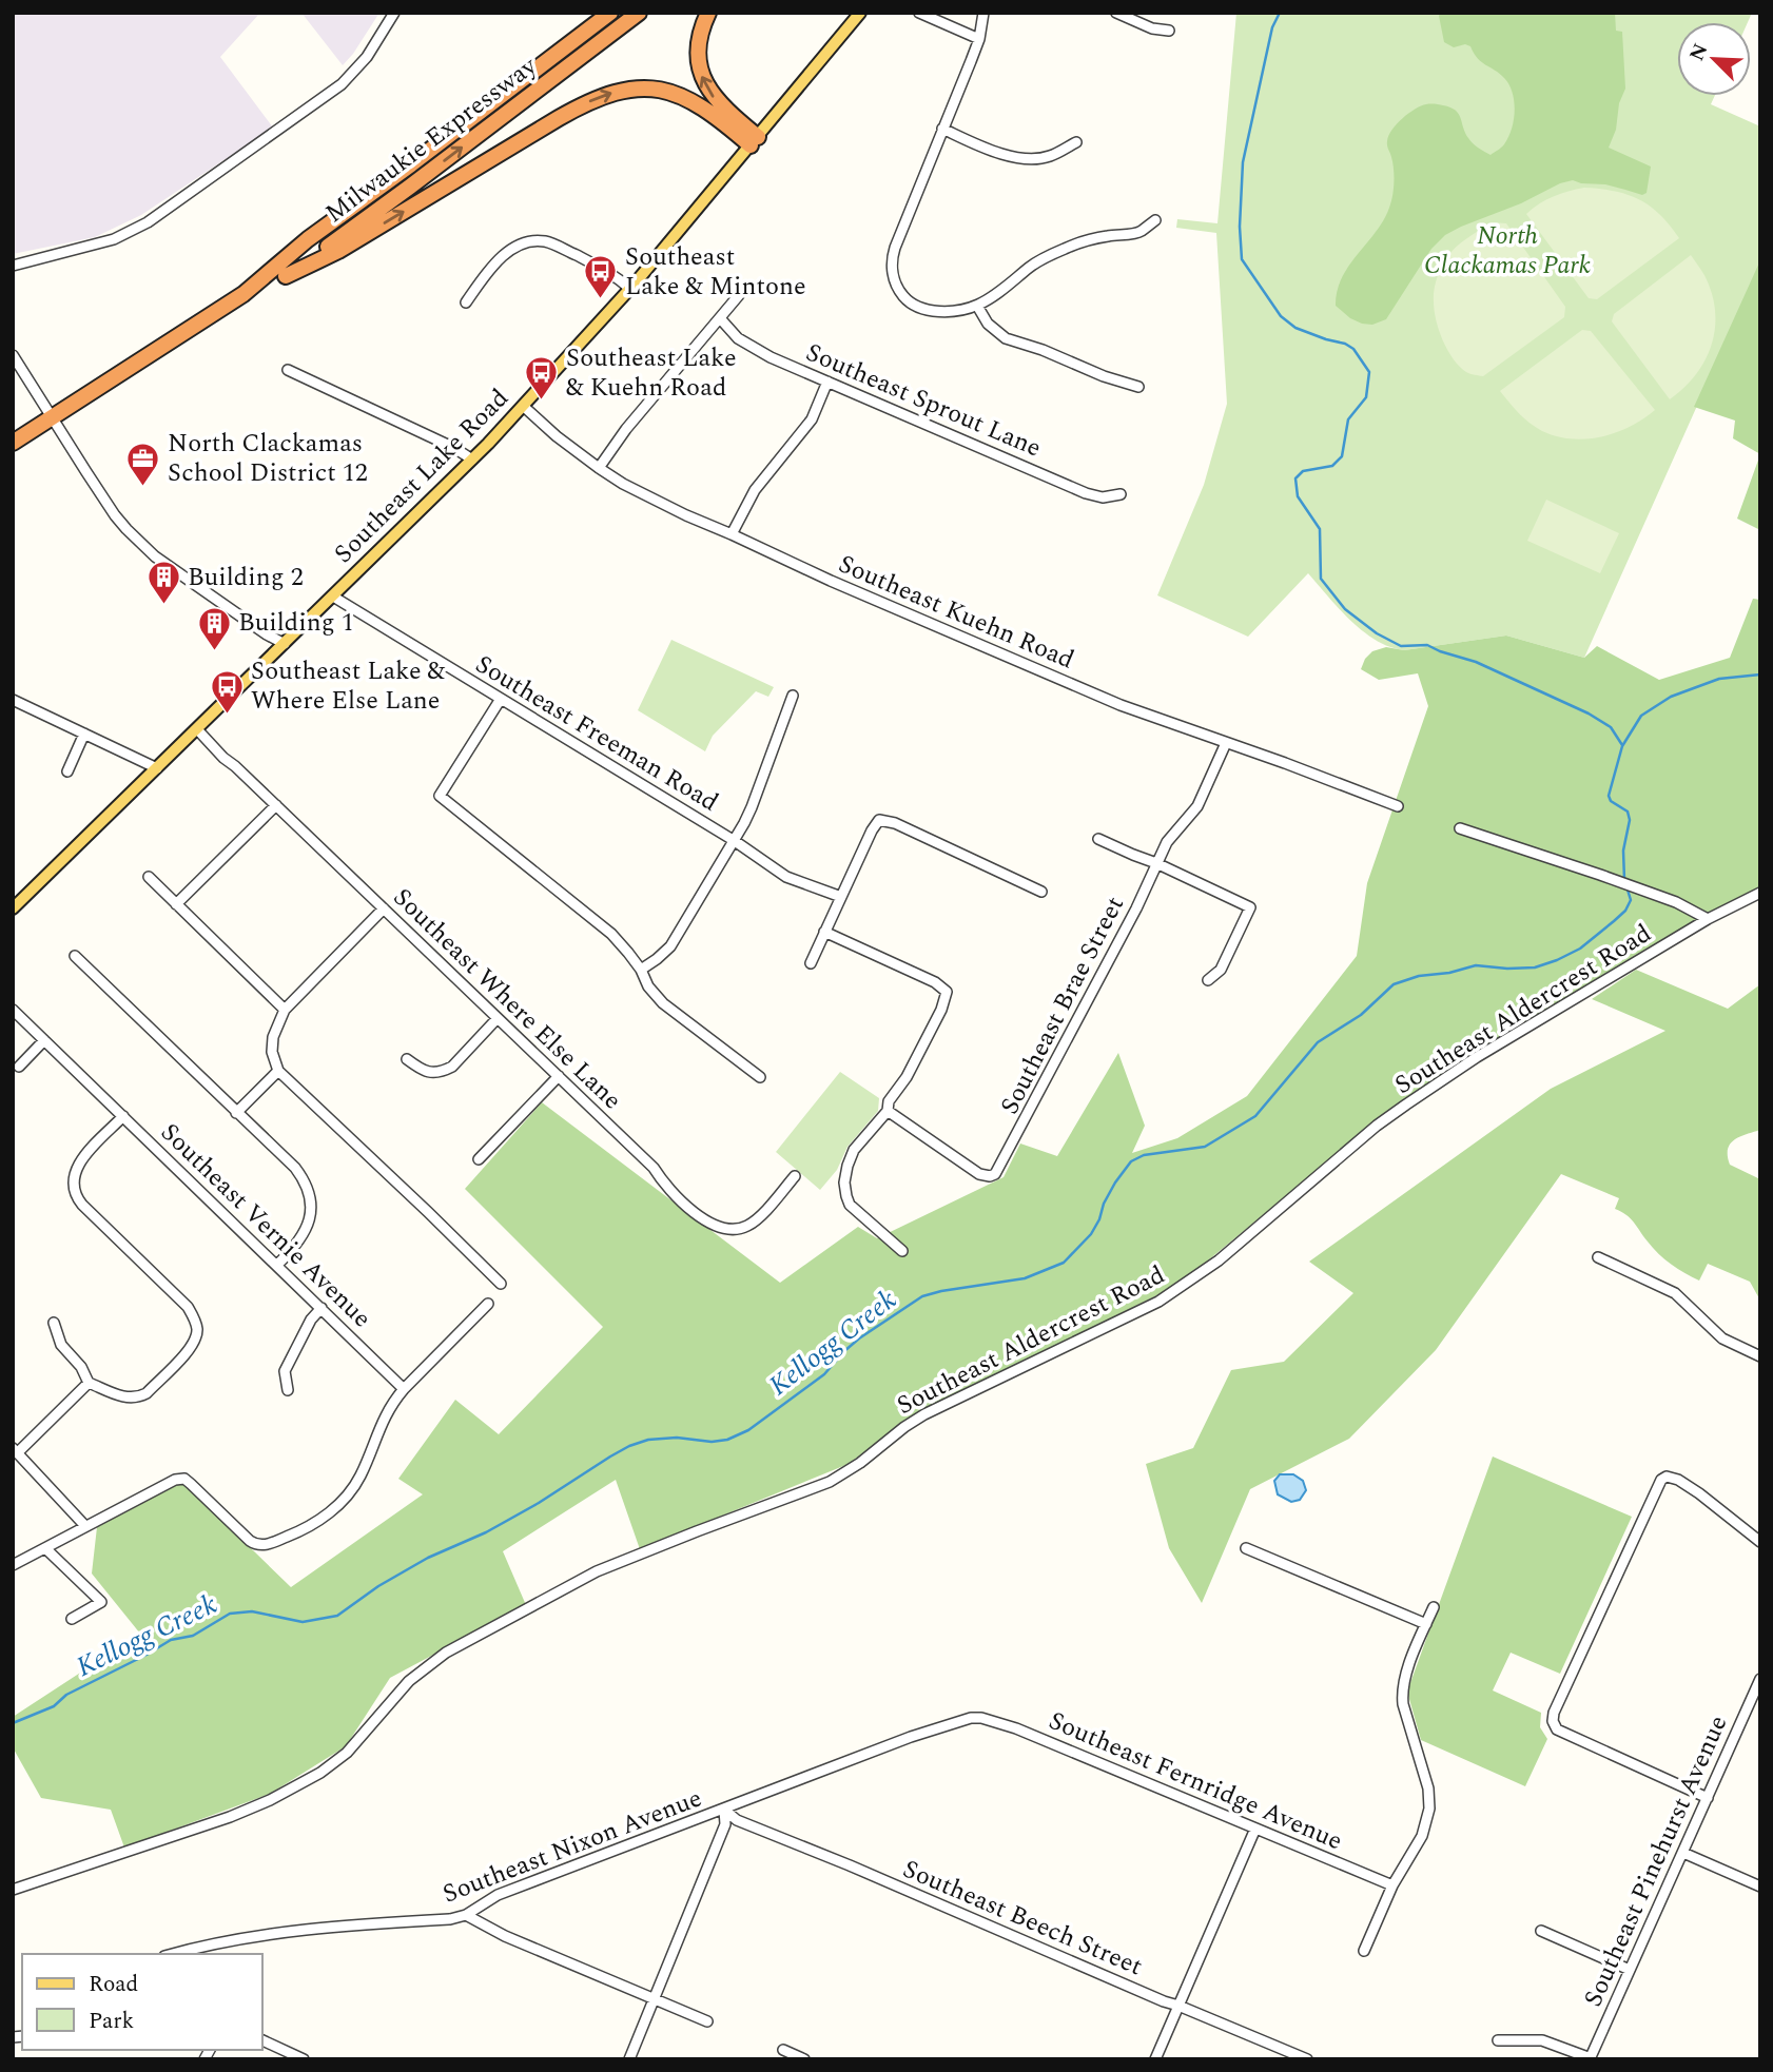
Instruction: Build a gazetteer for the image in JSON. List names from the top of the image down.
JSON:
{
  "streets": {
    "highway": ["Milwaukie Expressway"],
    "main road": ["Southeast Lake Road"],
    "street": [
      "Southeast Sprout Lane",
      "Southeast Kuehn Road",
      "Southeast Freeman Road",
      "Southeast Where Else Lane",
      "Southeast Brae Street",
      "Southeast Aldercrest Road",
      "Southeast Vernie Avenue",
      "Southeast Fernridge Avenue",
      "Southeast Nixon Avenue",
      "Southeast Pinehurst Avenue",
      "Southeast Beech Street"
    ]
  },
  "crossings": [
    ["Southeast Lake Road", "Southeast Kuehn Road"],
    ["Southeast Lake Road", "Southeast Freeman Road"],
    ["Southeast Lake Road", "Southeast Where Else Lane"],
    ["Southeast Kuehn Road", "Southeast Brae Street"],
    ["Southeast Fernridge Avenue", "Southeast Nixon Avenue"],
    ["Southeast Nixon Avenue", "Southeast Beech Street"]
  ],
  "water": ["Kellogg Creek"],
  "parks": ["North Clackamas Park"],
  "places": {
    "bus stop": ["Southeast Lake & Mintone", "Southeast Lake & Kuehn Road", "Southeast Lake & Where Else Lane"],
    "office": ["North Clackamas School District 12"],
    "building": ["Building 2", "Building 1"]
  },
  "legend": ["Road", "Park"],
  "north": "top left"
}
